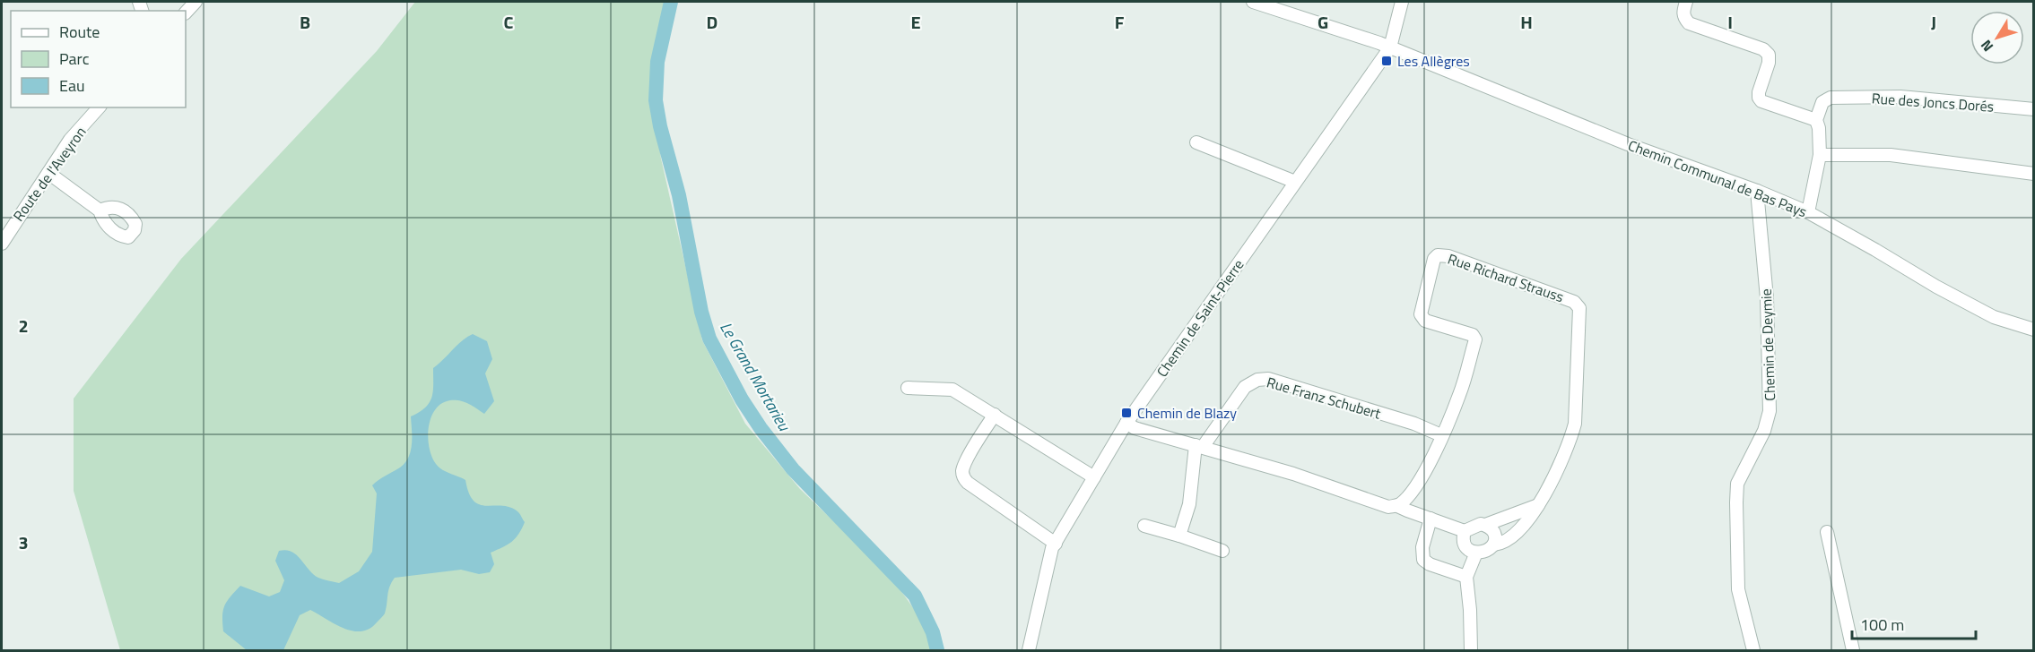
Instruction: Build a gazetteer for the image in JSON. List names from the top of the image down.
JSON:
{
  "streets": {
    "street": [
      "Rue des Joncs Dorés",
      "Route de l'Aveyron",
      "Chemin Communal de Bas Pays",
      "Rue Richard Strauss",
      "Chemin de Saint-Pierre",
      "Chemin de Deymie",
      "Rue Franz Schubert"
    ]
  },
  "crossings": [
    ["Chemin Communal de Bas Pays", "Chemin de Saint-Pierre"],
    ["Chemin Communal de Bas Pays", "Chemin de Deymie"],
    ["Rue Richard Strauss", "Rue Franz Schubert"]
  ],
  "water": ["Le Grand Mortarieu"],
  "places": {
    "transit": ["Les Allègres", "Chemin de Blazy"]
  },
  "legend": ["Route", "Parc", "Eau"],
  "scale_bar": "100 m",
  "north": "bottom left",
  "grid": {
    "columns": [
      "B",
      "C",
      "D",
      "E",
      "F",
      "G",
      "H",
      "I",
      "J"
    ],
    "rows": ["2", "3"]
  }
}
